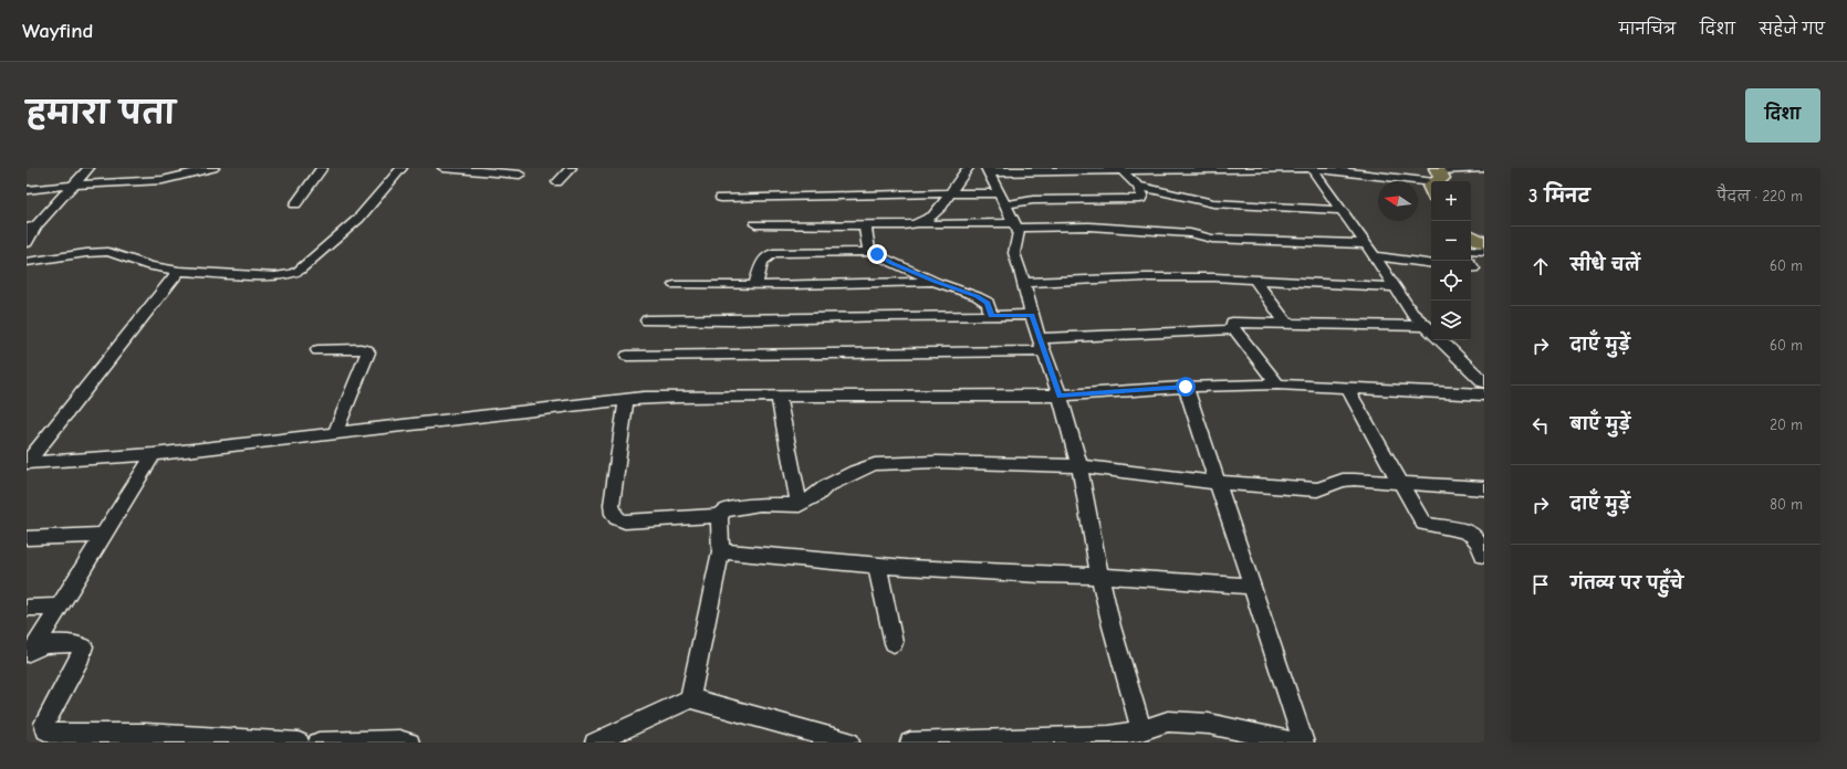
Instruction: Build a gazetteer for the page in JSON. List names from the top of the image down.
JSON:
{
  "north": "left",
  "page": {
    "header": "Wayfind",
    "nav": ["मानचित्र", "दिशा", "सहेजे गए"],
    "title": "हमारा पता",
    "buttons": "दिशा",
    "heading": ["3 मिनट", "पैदल · 220 m"],
    "map_buttons": ["+", "−"],
    "list": [
      ["सीधे चलें", "60 m"],
      ["दाएँ मुड़ें", "60 m"],
      ["बाएँ मुड़ें", "20 m"],
      ["दाएँ मुड़ें", "80 m"],
      "गंतव्य पर पहुँचे"
    ]
  }
}
